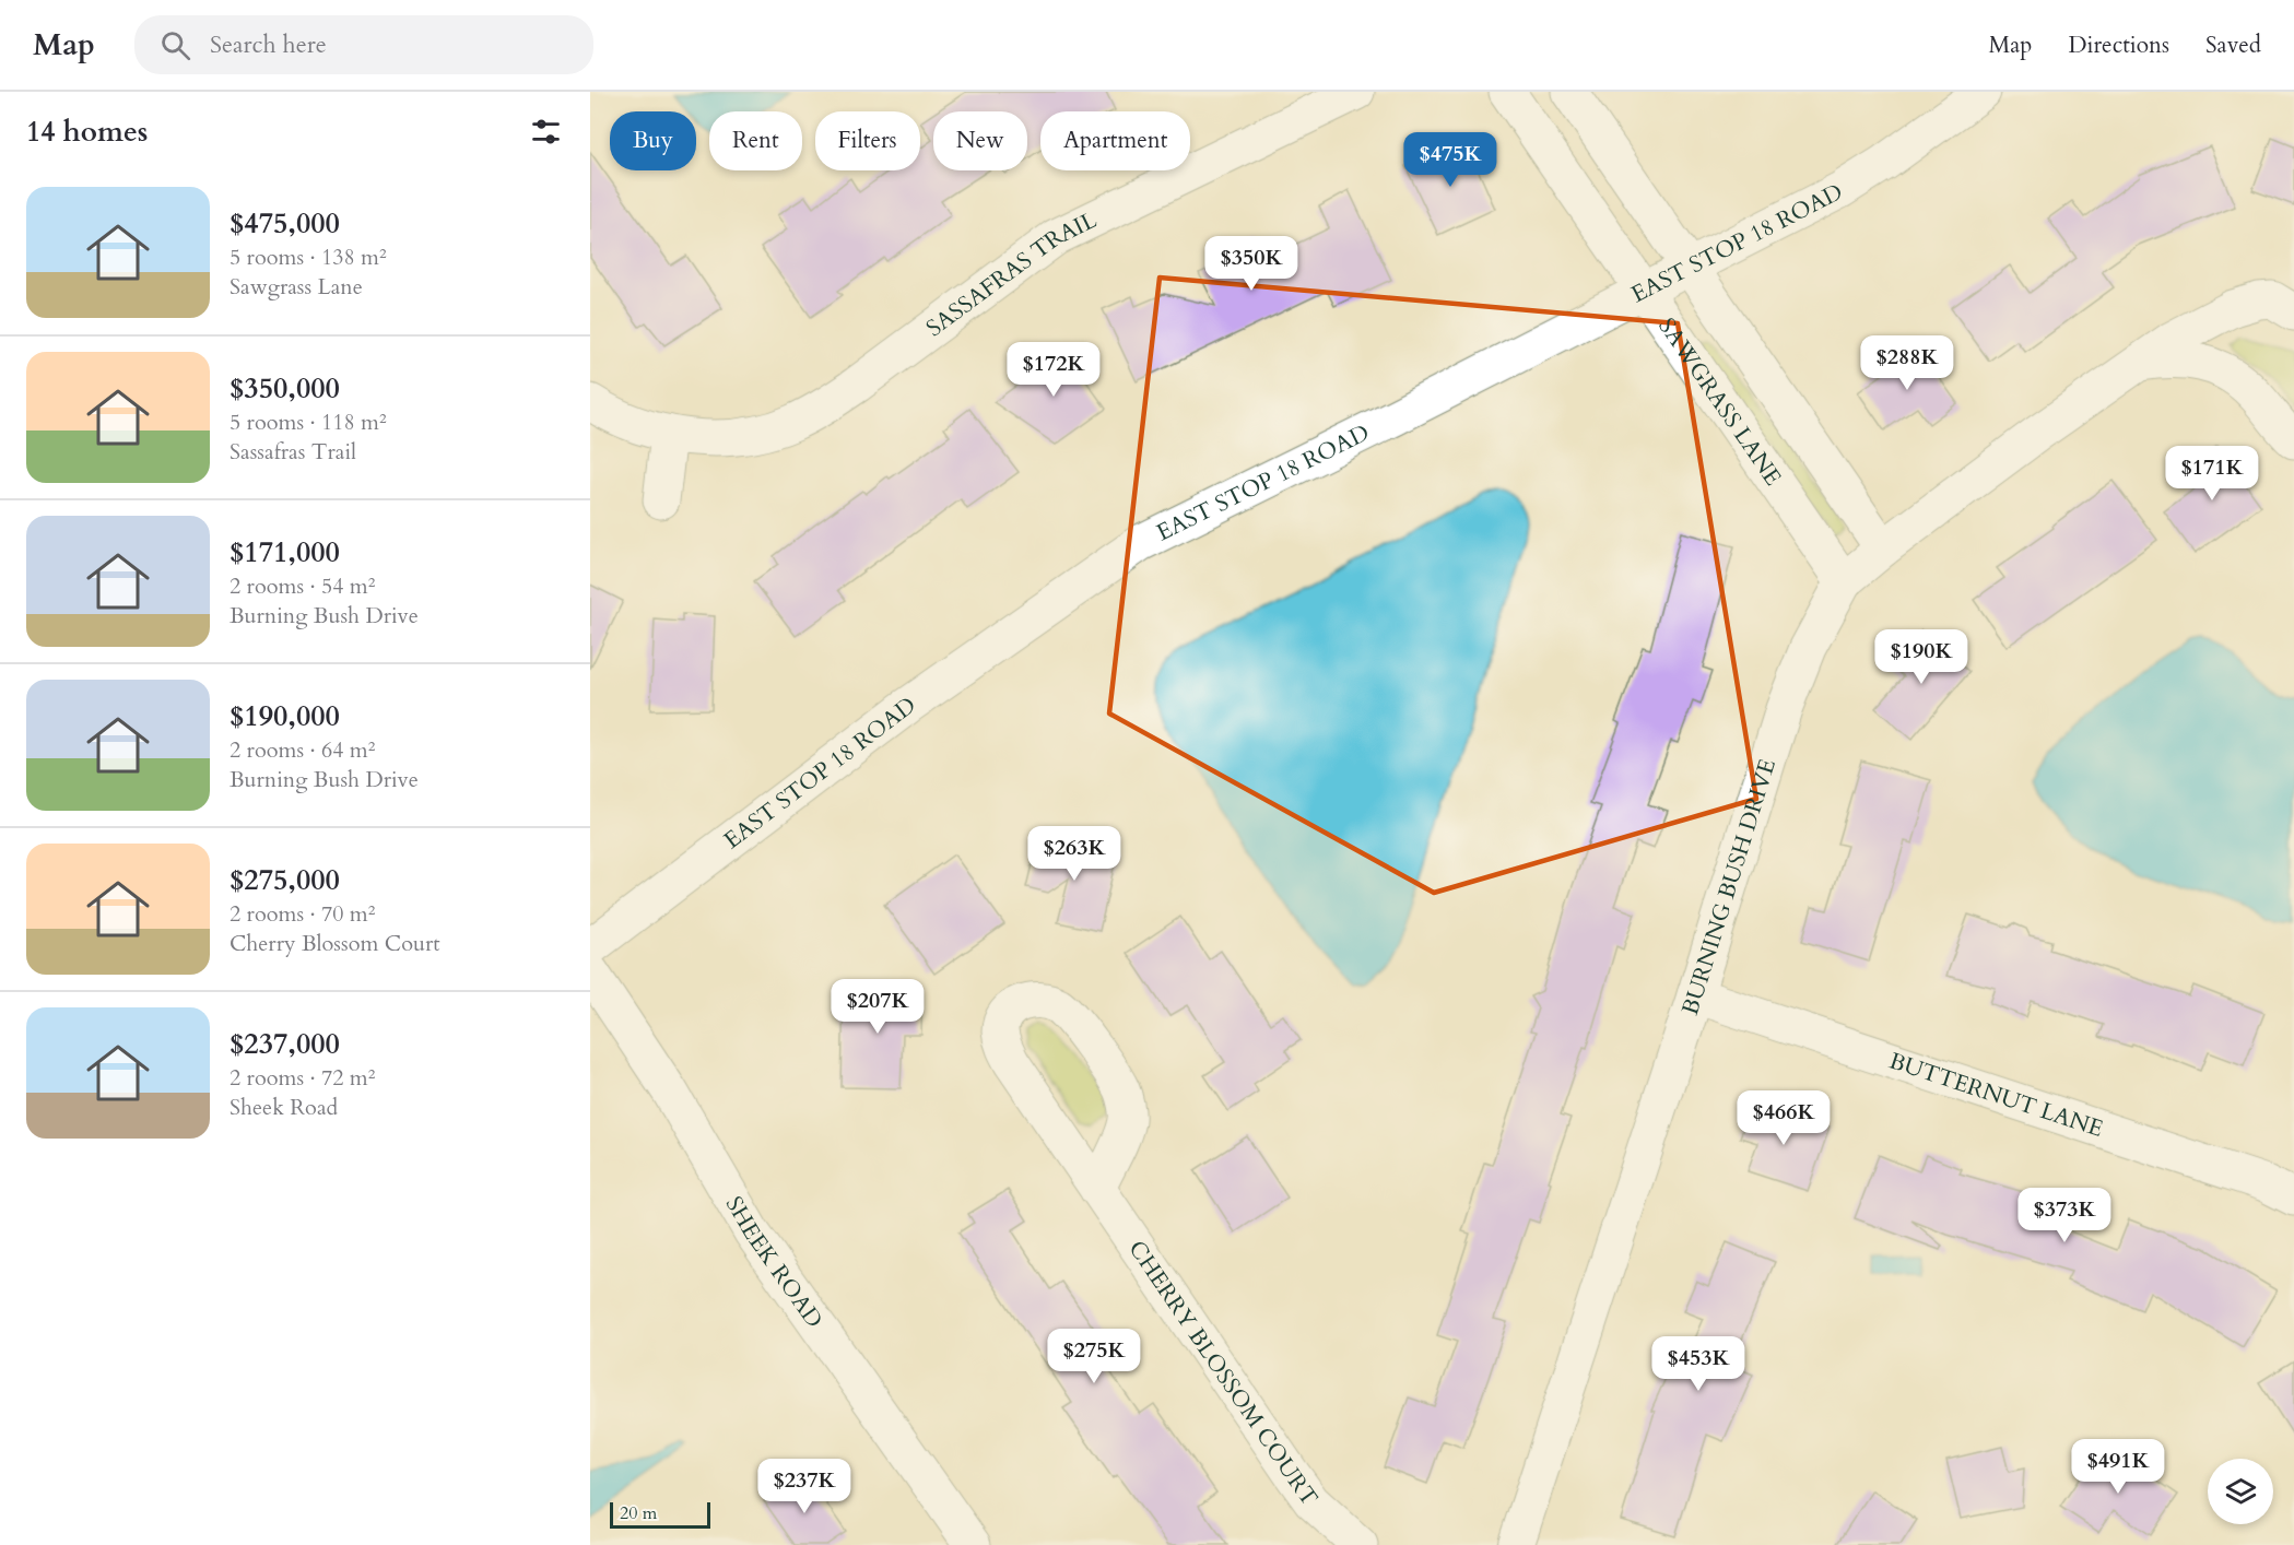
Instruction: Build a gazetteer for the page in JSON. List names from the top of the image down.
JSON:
{
  "streets": {
    "street": [
      "EAST STOP 18 ROAD",
      "SASSAFRAS TRAIL",
      "SAWGRASS LANE",
      "BURNING BUSH DRIVE",
      "BUTTERNUT LANE",
      "SHEEK ROAD",
      "CHERRY BLOSSOM COURT"
    ]
  },
  "crossings": [
    ["EAST STOP 18 ROAD", "SAWGRASS LANE"],
    ["SAWGRASS LANE", "BURNING BUSH DRIVE"],
    ["BURNING BUSH DRIVE", "BUTTERNUT LANE"]
  ],
  "scale_bar": "20 m",
  "page": {
    "header": "Map",
    "search": "Search here",
    "nav": ["Map", "Directions", "Saved"],
    "heading": "14 homes",
    "chip": [
      "Buy",
      "Rent",
      "Filters",
      "New",
      "Apartment"
    ],
    "price": [
      "$475K",
      "$350K",
      "$288K",
      "$172K",
      "$171K",
      "$190K",
      "$263K",
      "$207K",
      "$466K",
      "$373K",
      "$275K",
      "$453K",
      "$491K",
      "$237K"
    ],
    "list": [
      {
        "name": "$475,000",
        "note": "5 rooms · 138 m² · Sawgrass Lane"
      },
      {
        "name": "$350,000",
        "note": "5 rooms · 118 m² · Sassafras Trail"
      },
      {
        "name": "$171,000",
        "note": "2 rooms · 54 m² · Burning Bush Drive"
      },
      {
        "name": "$190,000",
        "note": "2 rooms · 64 m² · Burning Bush Drive"
      },
      {
        "name": "$275,000",
        "note": "2 rooms · 70 m² · Cherry Blossom Court"
      },
      {
        "name": "$237,000",
        "note": "2 rooms · 72 m² · Sheek Road"
      }
    ],
    "scale": "20 m"
  }
}
